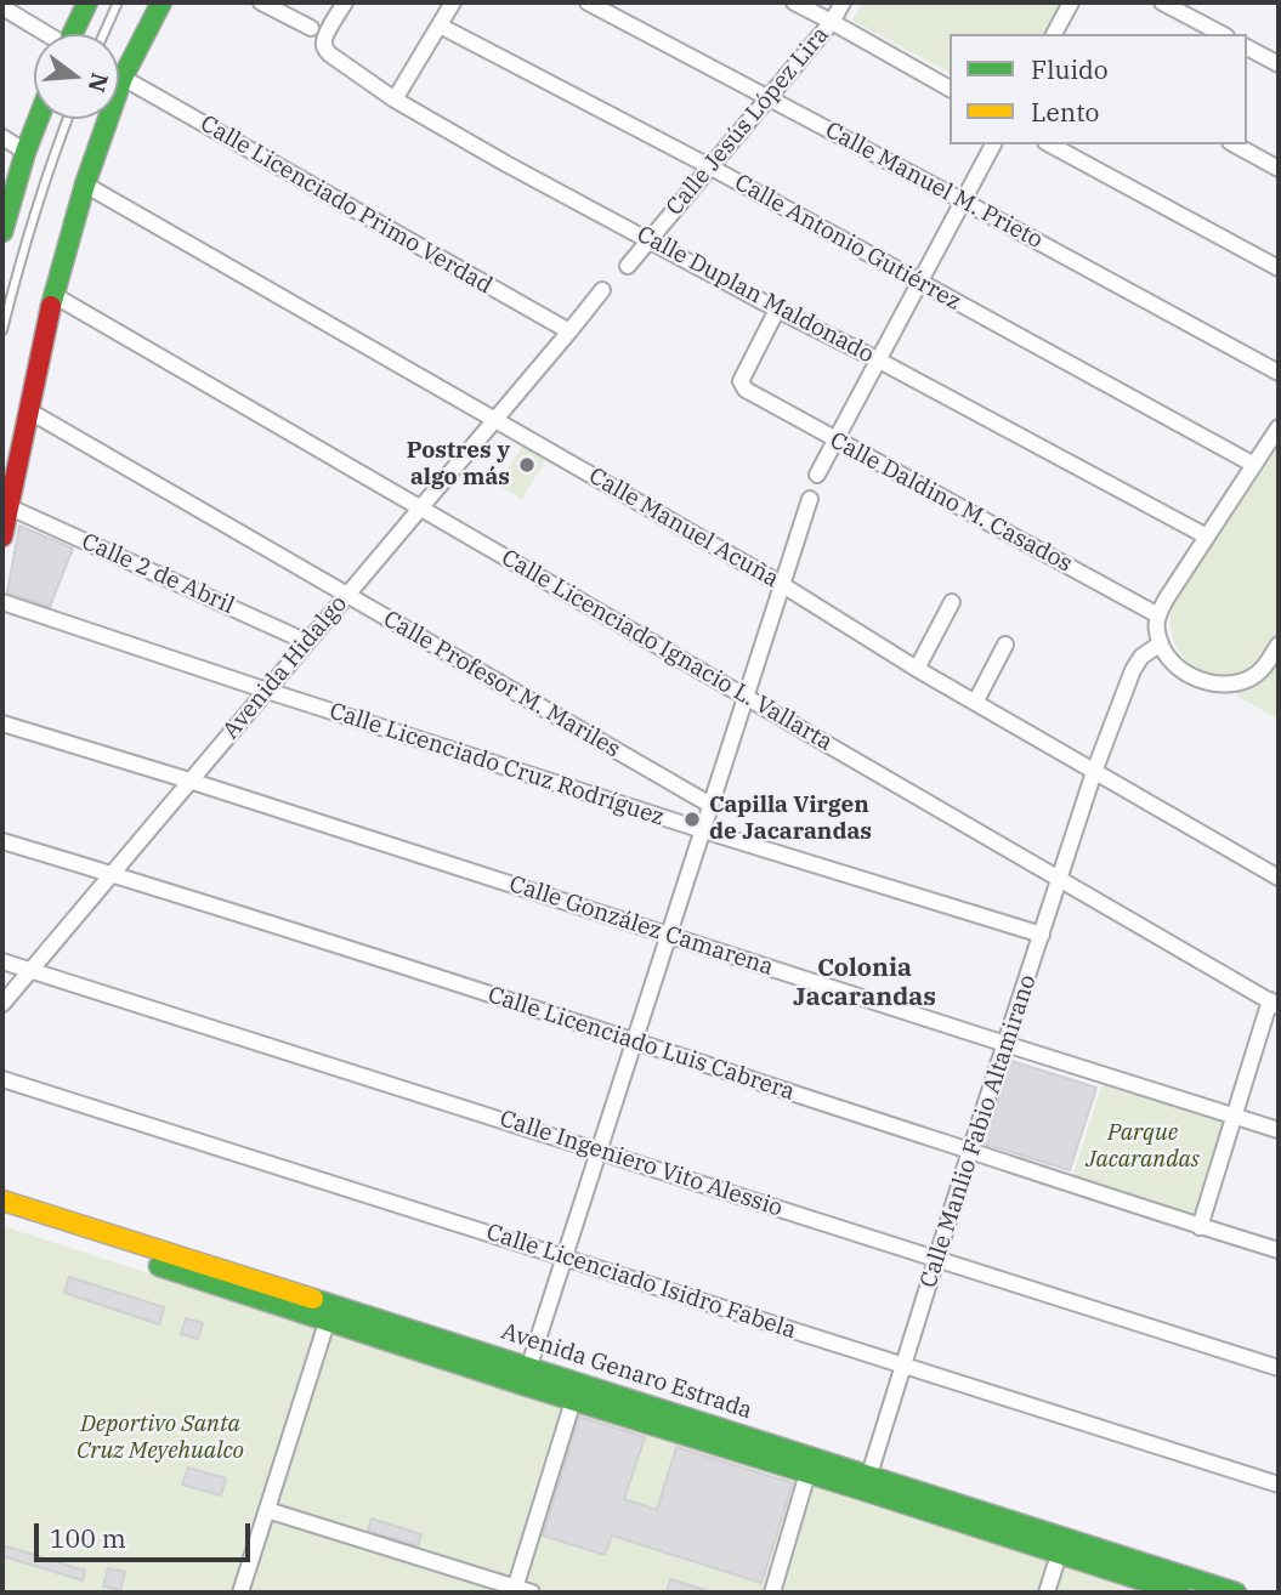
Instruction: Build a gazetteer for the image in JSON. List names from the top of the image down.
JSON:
{
  "streets": {
    "street": [
      "Calle Jesús López Lira",
      "Calle Manuel M. Prieto",
      "Calle Licenciado Primo Verdad",
      "Calle Antonio Gutiérrez",
      "Calle Duplan Maldonado",
      "Calle Daldino M. Casados",
      "Calle Manuel Acuña",
      "Calle 2 de Abril",
      "Calle Licenciado Ignacio L. Vallarta",
      "Avenida Hidalgo",
      "Calle Profesor M. Mariles",
      "Calle Licenciado Cruz Rodríguez",
      "Calle González Camarena",
      "Calle Licenciado Luis Cabrera",
      "Calle Manlio Fabio Altamirano",
      "Calle Ingeniero Vito Alessio",
      "Calle Licenciado Isidro Fabela",
      "Avenida Genaro Estrada"
    ]
  },
  "crossings": [
    ["Calle Jesús López Lira", "Calle Manuel M. Prieto"],
    ["Calle Jesús López Lira", "Calle Antonio Gutiérrez"],
    ["Calle Jesús López Lira", "Calle Duplan Maldonado"],
    ["Calle Licenciado Primo Verdad", "Avenida Hidalgo"],
    ["Calle Duplan Maldonado", "Calle Daldino M. Casados"],
    ["Calle Manuel Acuña", "Avenida Hidalgo"],
    ["Calle Manuel Acuña", "Calle Manlio Fabio Altamirano"],
    ["Calle 2 de Abril", "Avenida Hidalgo"],
    ["Calle Licenciado Ignacio L. Vallarta", "Avenida Hidalgo"],
    ["Calle Licenciado Ignacio L. Vallarta", "Calle Manlio Fabio Altamirano"],
    ["Avenida Hidalgo", "Calle Profesor M. Mariles"],
    ["Avenida Hidalgo", "Calle Licenciado Cruz Rodríguez"],
    ["Avenida Hidalgo", "Calle González Camarena"],
    ["Avenida Hidalgo", "Calle Licenciado Luis Cabrera"],
    ["Avenida Hidalgo", "Calle Ingeniero Vito Alessio"],
    ["Calle Licenciado Cruz Rodríguez", "Calle Manlio Fabio Altamirano"],
    ["Calle González Camarena", "Calle Manlio Fabio Altamirano"],
    ["Calle Licenciado Luis Cabrera", "Calle Manlio Fabio Altamirano"],
    ["Calle Manlio Fabio Altamirano", "Calle Ingeniero Vito Alessio"],
    ["Calle Manlio Fabio Altamirano", "Calle Licenciado Isidro Fabela"],
    ["Calle Manlio Fabio Altamirano", "Avenida Genaro Estrada"]
  ],
  "districts": ["Colonia Jacarandas"],
  "parks": ["Parque Jacarandas", "Deportivo Santa Cruz Meyehualco"],
  "places": ["Postres y algo más", "Capilla Virgen de Jacarandas"],
  "legend": ["Fluido", "Lento"],
  "scale_bar": "100 m",
  "north": "right"
}
